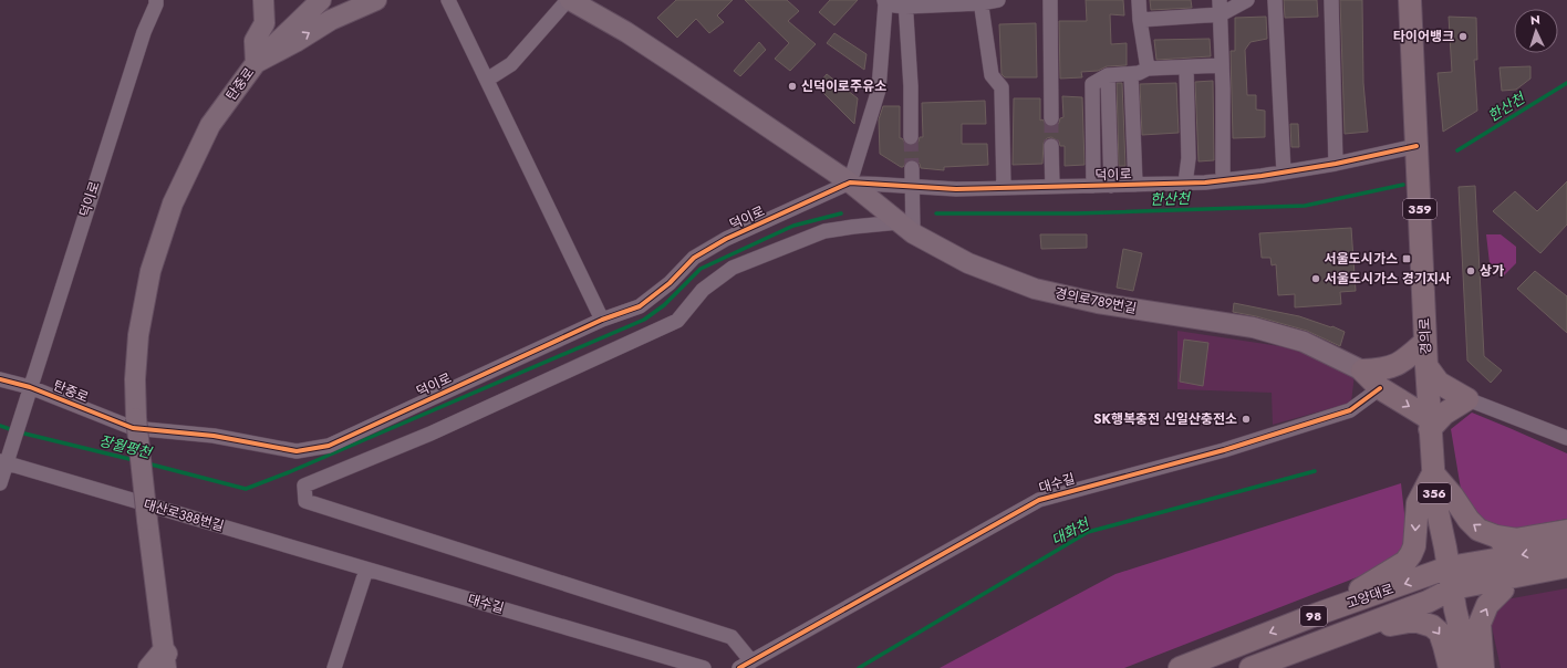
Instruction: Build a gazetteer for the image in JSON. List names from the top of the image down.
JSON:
{
  "streets": {
    "main road": [
      "탄중로",
      "359",
      "경의로789번길",
      "경의로",
      "356",
      "고양대로",
      "98"
    ],
    "street": ["덕이로", "대수길", "대산로388번길"]
  },
  "crossings": [
    ["탄중로", "덕이로"],
    ["덕이로", "경의로789번길"],
    ["덕이로", "경의로"],
    ["덕이로", "대산로388번길"],
    ["경의로", "고양대로"],
    ["대수길", "대산로388번길"]
  ],
  "water": ["한산천", "장월평천", "대화천"],
  "places": {
    "other": [
      "타이어뱅크",
      "신덕이로주유소",
      "상가",
      "서울도시가스 경기지사",
      "SK행복충전 신일산충전소"
    ],
    "transit": ["서울도시가스"]
  },
  "north": "top"
}
